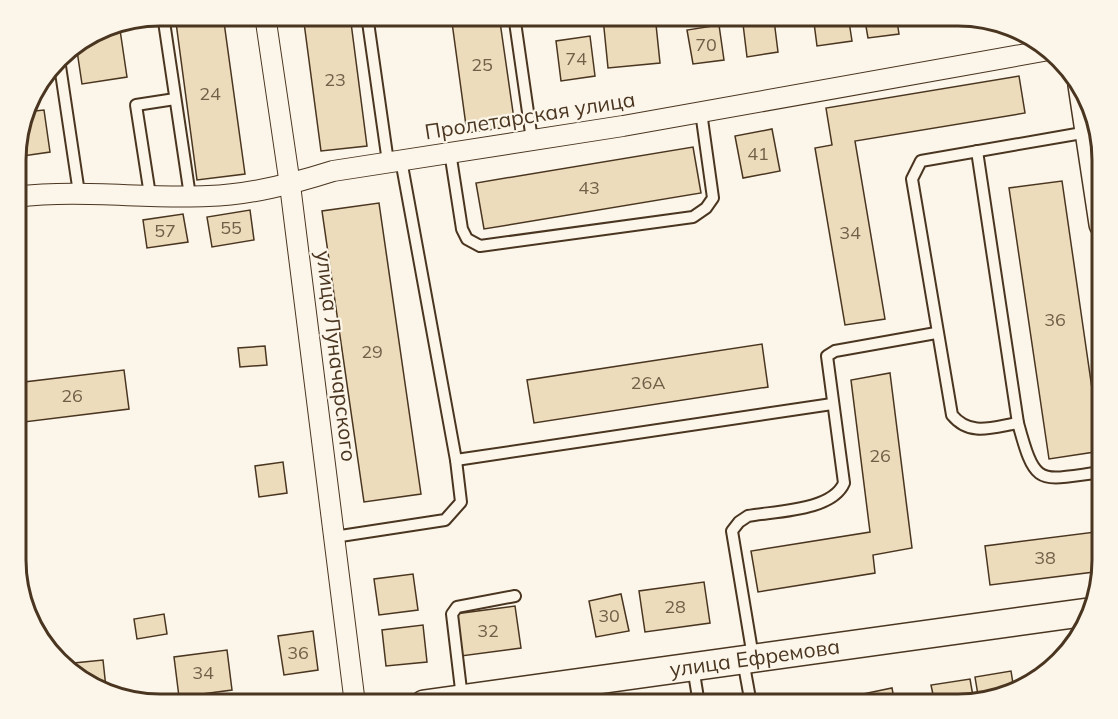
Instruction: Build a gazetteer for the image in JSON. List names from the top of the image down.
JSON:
{
  "streets": {
    "main road": ["улица Ефремова"],
    "street": ["Пролетарская улица", "улица Луначарского"]
  },
  "crossings": [
    ["Пролетарская улица", "улица Луначарского"]
  ],
  "house_numbers": [
    "70",
    "74",
    "25",
    "23",
    "24",
    "41",
    "43",
    "55",
    "57",
    "34",
    "36",
    "29",
    "26А",
    "26",
    "26",
    "38",
    "28",
    "30",
    "32",
    "36",
    "34"
  ]
}
